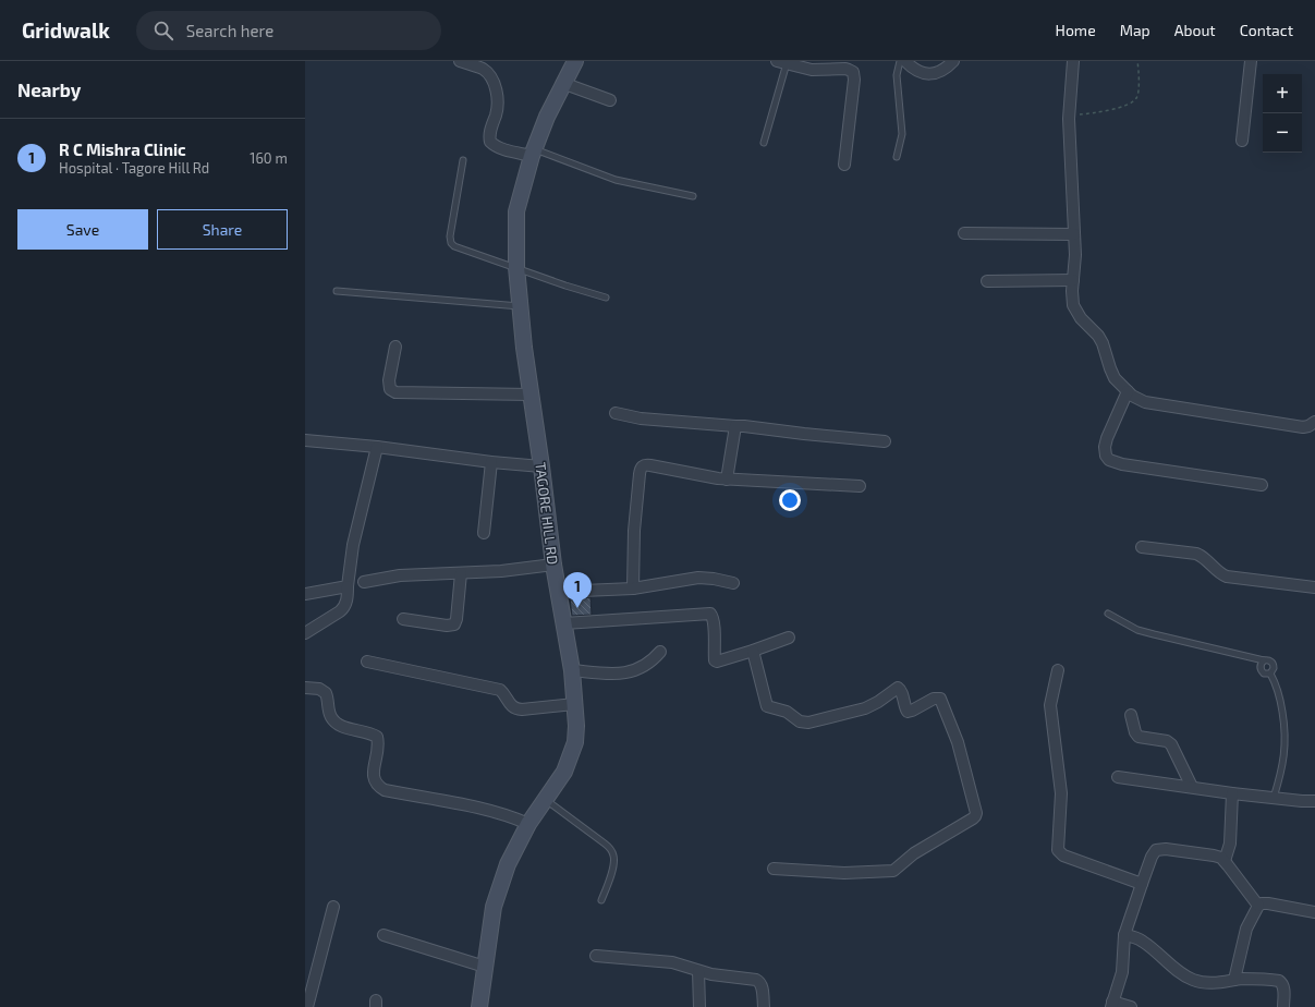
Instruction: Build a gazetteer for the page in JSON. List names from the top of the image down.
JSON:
{
  "streets": {
    "main road": ["TAGORE HILL RD"]
  },
  "page": {
    "header": "Gridwalk",
    "search": "Search here",
    "nav": [
      "Home",
      "Map",
      "About",
      "Contact"
    ],
    "heading": "Nearby",
    "map_buttons": ["+", "−"],
    "list": [
      {
        "mark": "1",
        "name": "R C Mishra Clinic",
        "note": "Hospital · Tagore Hill Rd",
        "value": "160 m"
      }
    ],
    "buttons": ["Save", "Share"],
    "pins": "1"
  }
}
